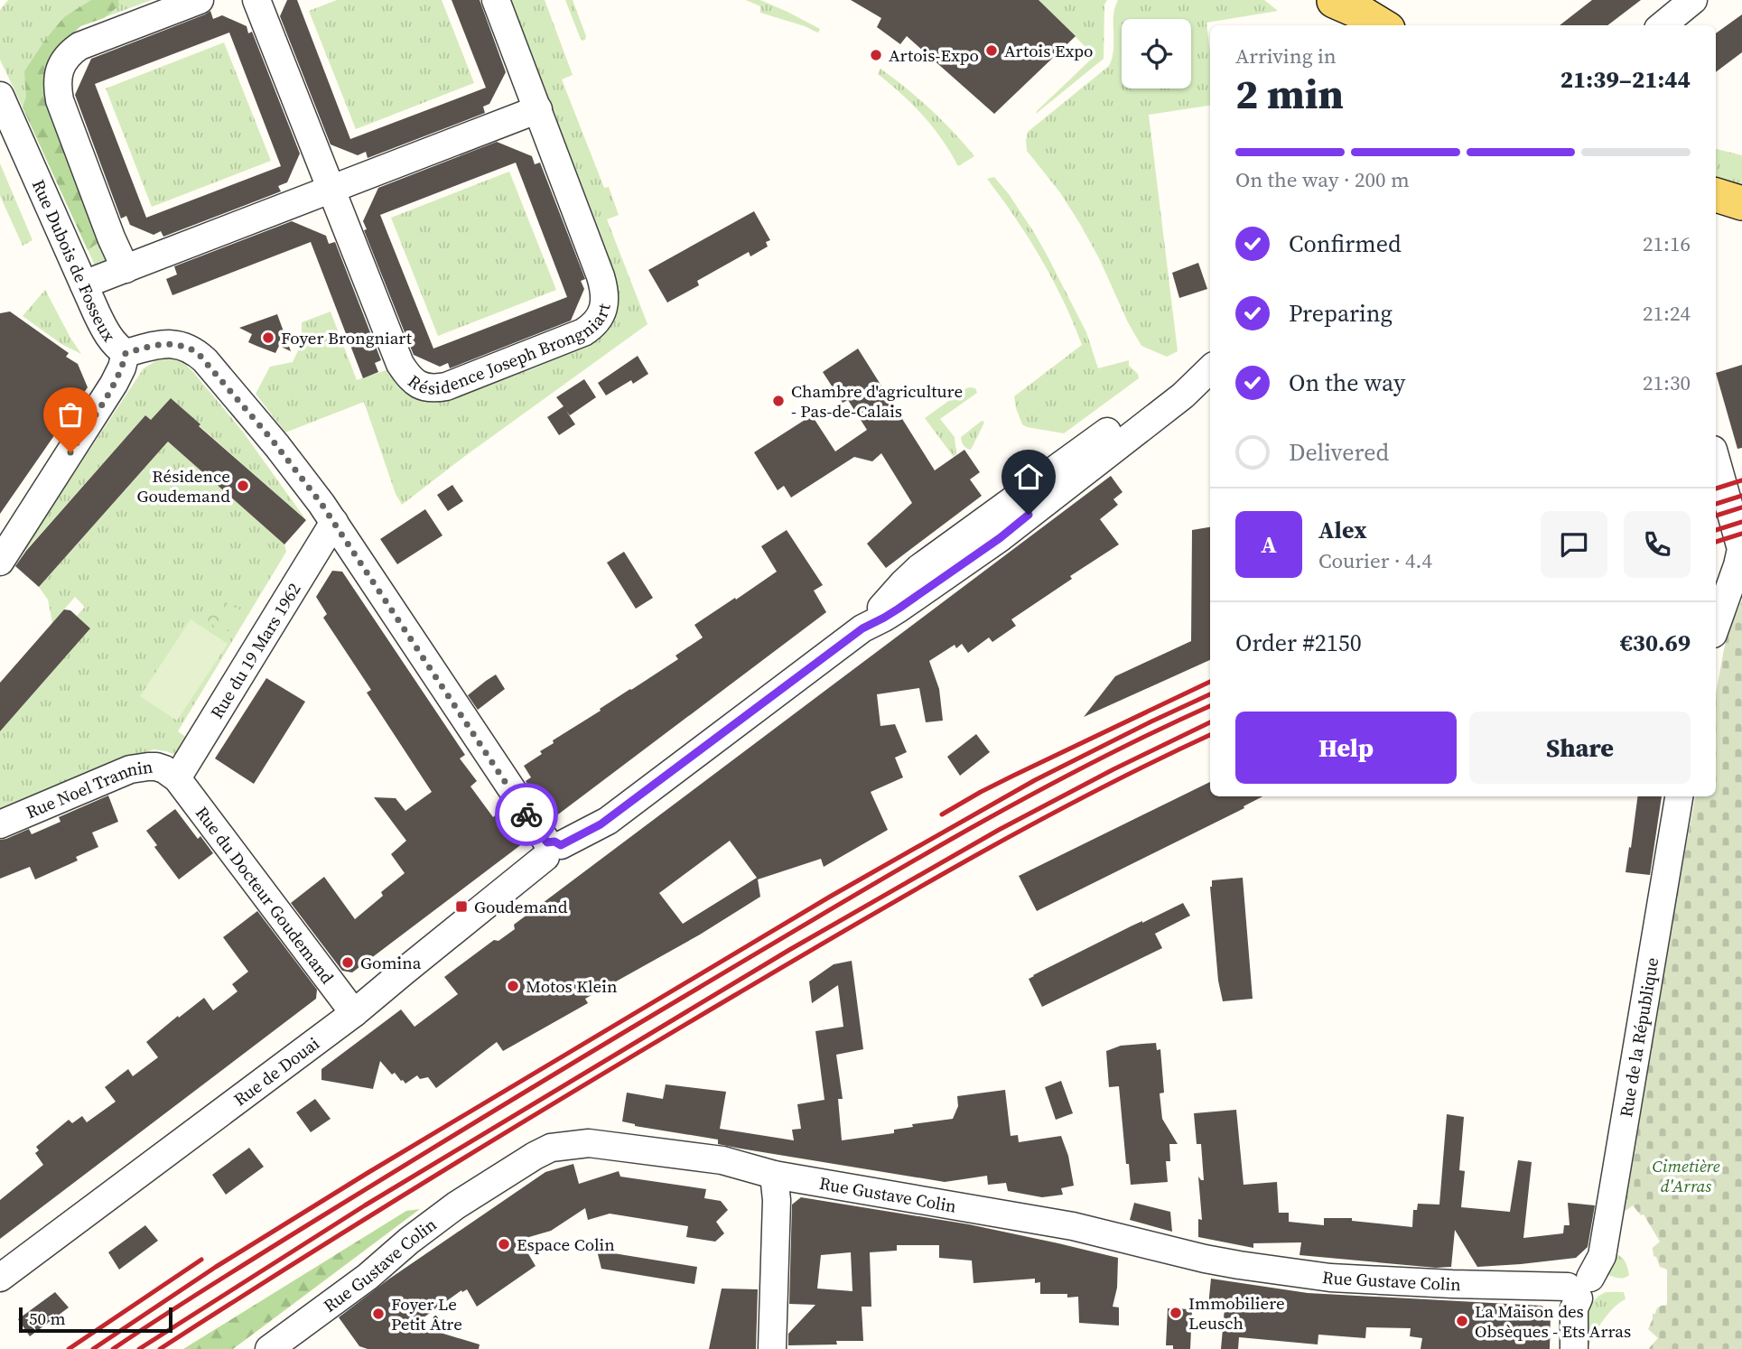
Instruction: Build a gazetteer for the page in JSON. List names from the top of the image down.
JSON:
{
  "streets": {
    "street": [
      "Rue Dubois de Fosseux",
      "Résidence Joseph Brongniart",
      "Rue du 19 Mars 1962",
      "Rue Noel Trannin",
      "Rue du Docteur Goudemand",
      "Rue de la République",
      "Rue de Douai",
      "Rue Gustave Colin"
    ]
  },
  "crossings": [
    ["Rue Dubois de Fosseux", "Rue du 19 Mars 1962"],
    ["Rue Dubois de Fosseux", "Rue de Douai"],
    ["Rue du 19 Mars 1962", "Rue Noel Trannin"],
    ["Rue du 19 Mars 1962", "Rue du Docteur Goudemand"],
    ["Rue Noel Trannin", "Rue du Docteur Goudemand"],
    ["Rue du Docteur Goudemand", "Rue de Douai"],
    ["Rue de la République", "Rue Gustave Colin"]
  ],
  "parks": ["Cimetière d'Arras"],
  "places": {
    "other": [
      "Artois Expo",
      "Artois-Expo",
      "Foyer Brongniart",
      "Chambre d'agriculture - Pas-de-Calais",
      "Résidence Goudemand",
      "Gomina",
      "Motos Klein",
      "Espace Colin",
      "Immobiliere Leusch",
      "Foyer Le Petit Âtre",
      "La Maison des Obsèques - Ets Arras"
    ],
    "transit": ["Goudemand"]
  },
  "scale_bar": "50 m",
  "page": {
    "heading": ["2 min", "Arriving in", "21:39–21:44"],
    "panel": [
      "Alex",
      "Courier · 4.4",
      "Order #2150",
      "€30.69"
    ],
    "bar": "On the way · 200 m",
    "list": [
      ["Confirmed", "21:16"],
      ["Preparing", "21:24"],
      ["On the way", "21:30"],
      "Delivered"
    ],
    "round": "A",
    "buttons": ["Help", "Share"],
    "scale": "50 m"
  }
}
